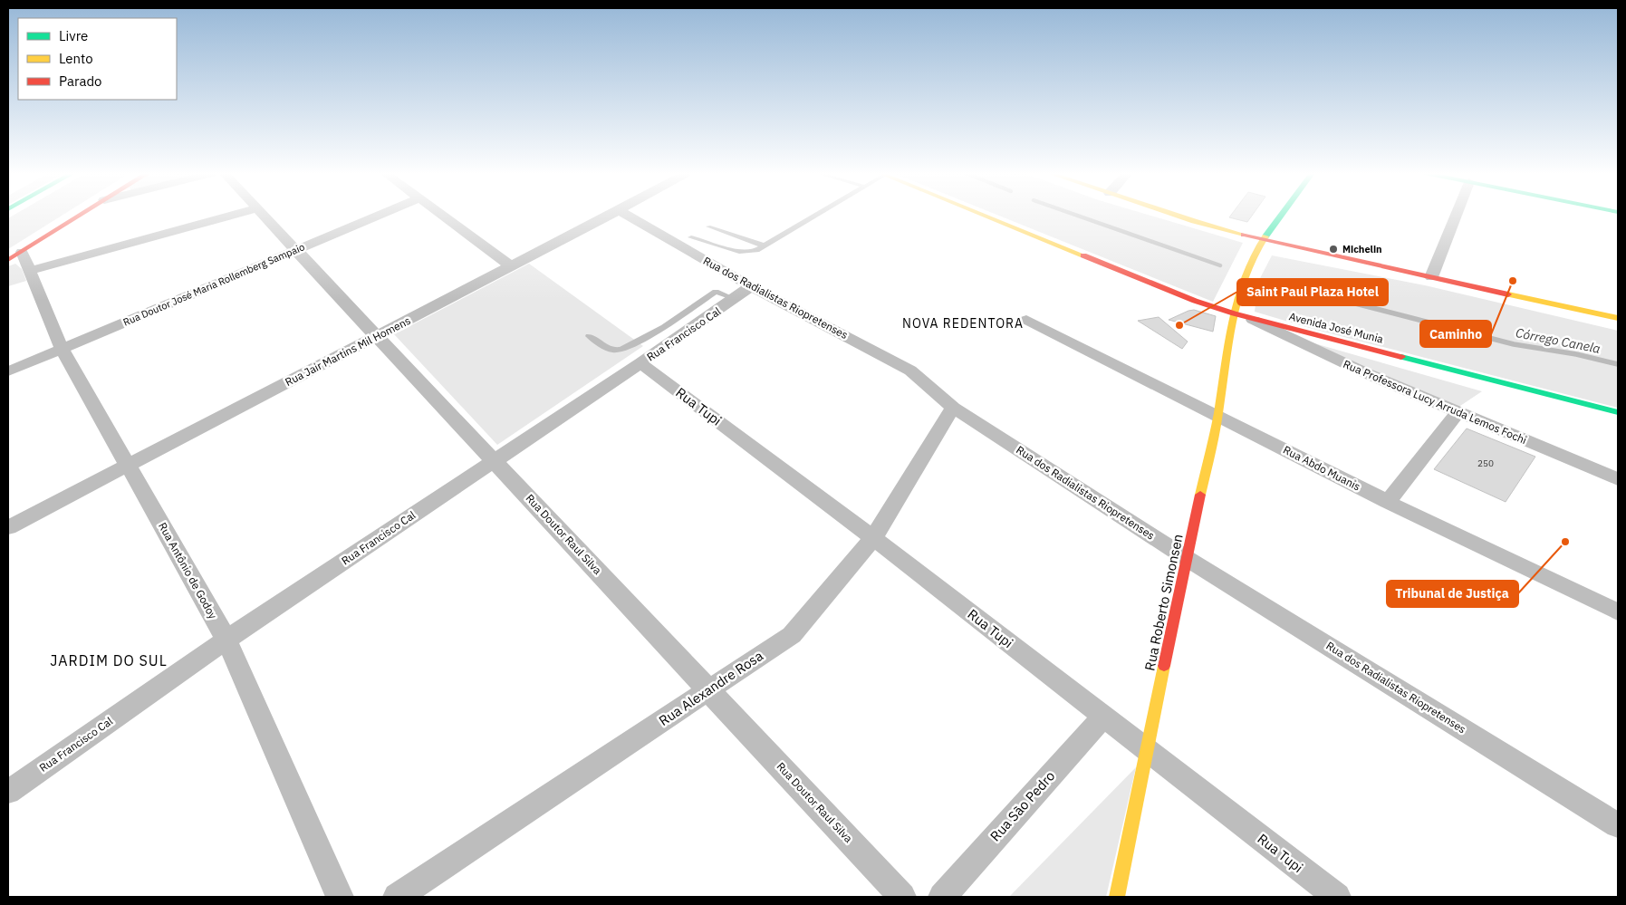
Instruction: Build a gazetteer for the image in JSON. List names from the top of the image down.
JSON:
{
  "streets": {
    "main road": ["Avenida José Munia", "Rua Roberto Simonsen"],
    "street": [
      "Rua Doutor José Maria Rollemberg Sampaio",
      "Rua dos Radialistas Riopretenses",
      "Rua Francisco Cal",
      "Rua Jair Martins Mil Homens",
      "Rua Professora Lucy Arruda Lemos Fochi",
      "Rua Tupi",
      "Rua Abdo Muanis",
      "Rua Doutor Raul Silva",
      "Rua Antônio de Godoy",
      "Rua Alexandre Rosa",
      "Rua São Pedro"
    ]
  },
  "crossings": [
    ["Rua Doutor José Maria Rollemberg Sampaio", "Rua Doutor Raul Silva"],
    ["Rua Doutor José Maria Rollemberg Sampaio", "Rua Antônio de Godoy"],
    ["Rua dos Radialistas Riopretenses", "Rua Francisco Cal"],
    ["Rua dos Radialistas Riopretenses", "Rua Roberto Simonsen"],
    ["Rua dos Radialistas Riopretenses", "Rua Alexandre Rosa"],
    ["Avenida José Munia", "Rua Professora Lucy Arruda Lemos Fochi"],
    ["Avenida José Munia", "Rua Roberto Simonsen"],
    ["Rua Francisco Cal", "Rua Tupi"],
    ["Rua Francisco Cal", "Rua Doutor Raul Silva"],
    ["Rua Francisco Cal", "Rua Antônio de Godoy"],
    ["Rua Jair Martins Mil Homens", "Rua Doutor Raul Silva"],
    ["Rua Jair Martins Mil Homens", "Rua Antônio de Godoy"],
    ["Rua Tupi", "Rua Roberto Simonsen"],
    ["Rua Tupi", "Rua Alexandre Rosa"],
    ["Rua Tupi", "Rua São Pedro"],
    ["Rua Abdo Muanis", "Rua Roberto Simonsen"],
    ["Rua Doutor Raul Silva", "Rua Alexandre Rosa"]
  ],
  "districts": ["NOVA REDENTORA", "JARDIM DO SUL"],
  "water": ["Córrego Canela"],
  "places": [
    "Michelin",
    "Caminho",
    "Saint Paul Plaza Hotel",
    "Tribunal de Justiça"
  ],
  "house_numbers": ["250"],
  "legend": ["Livre", "Lento", "Parado"]
}
